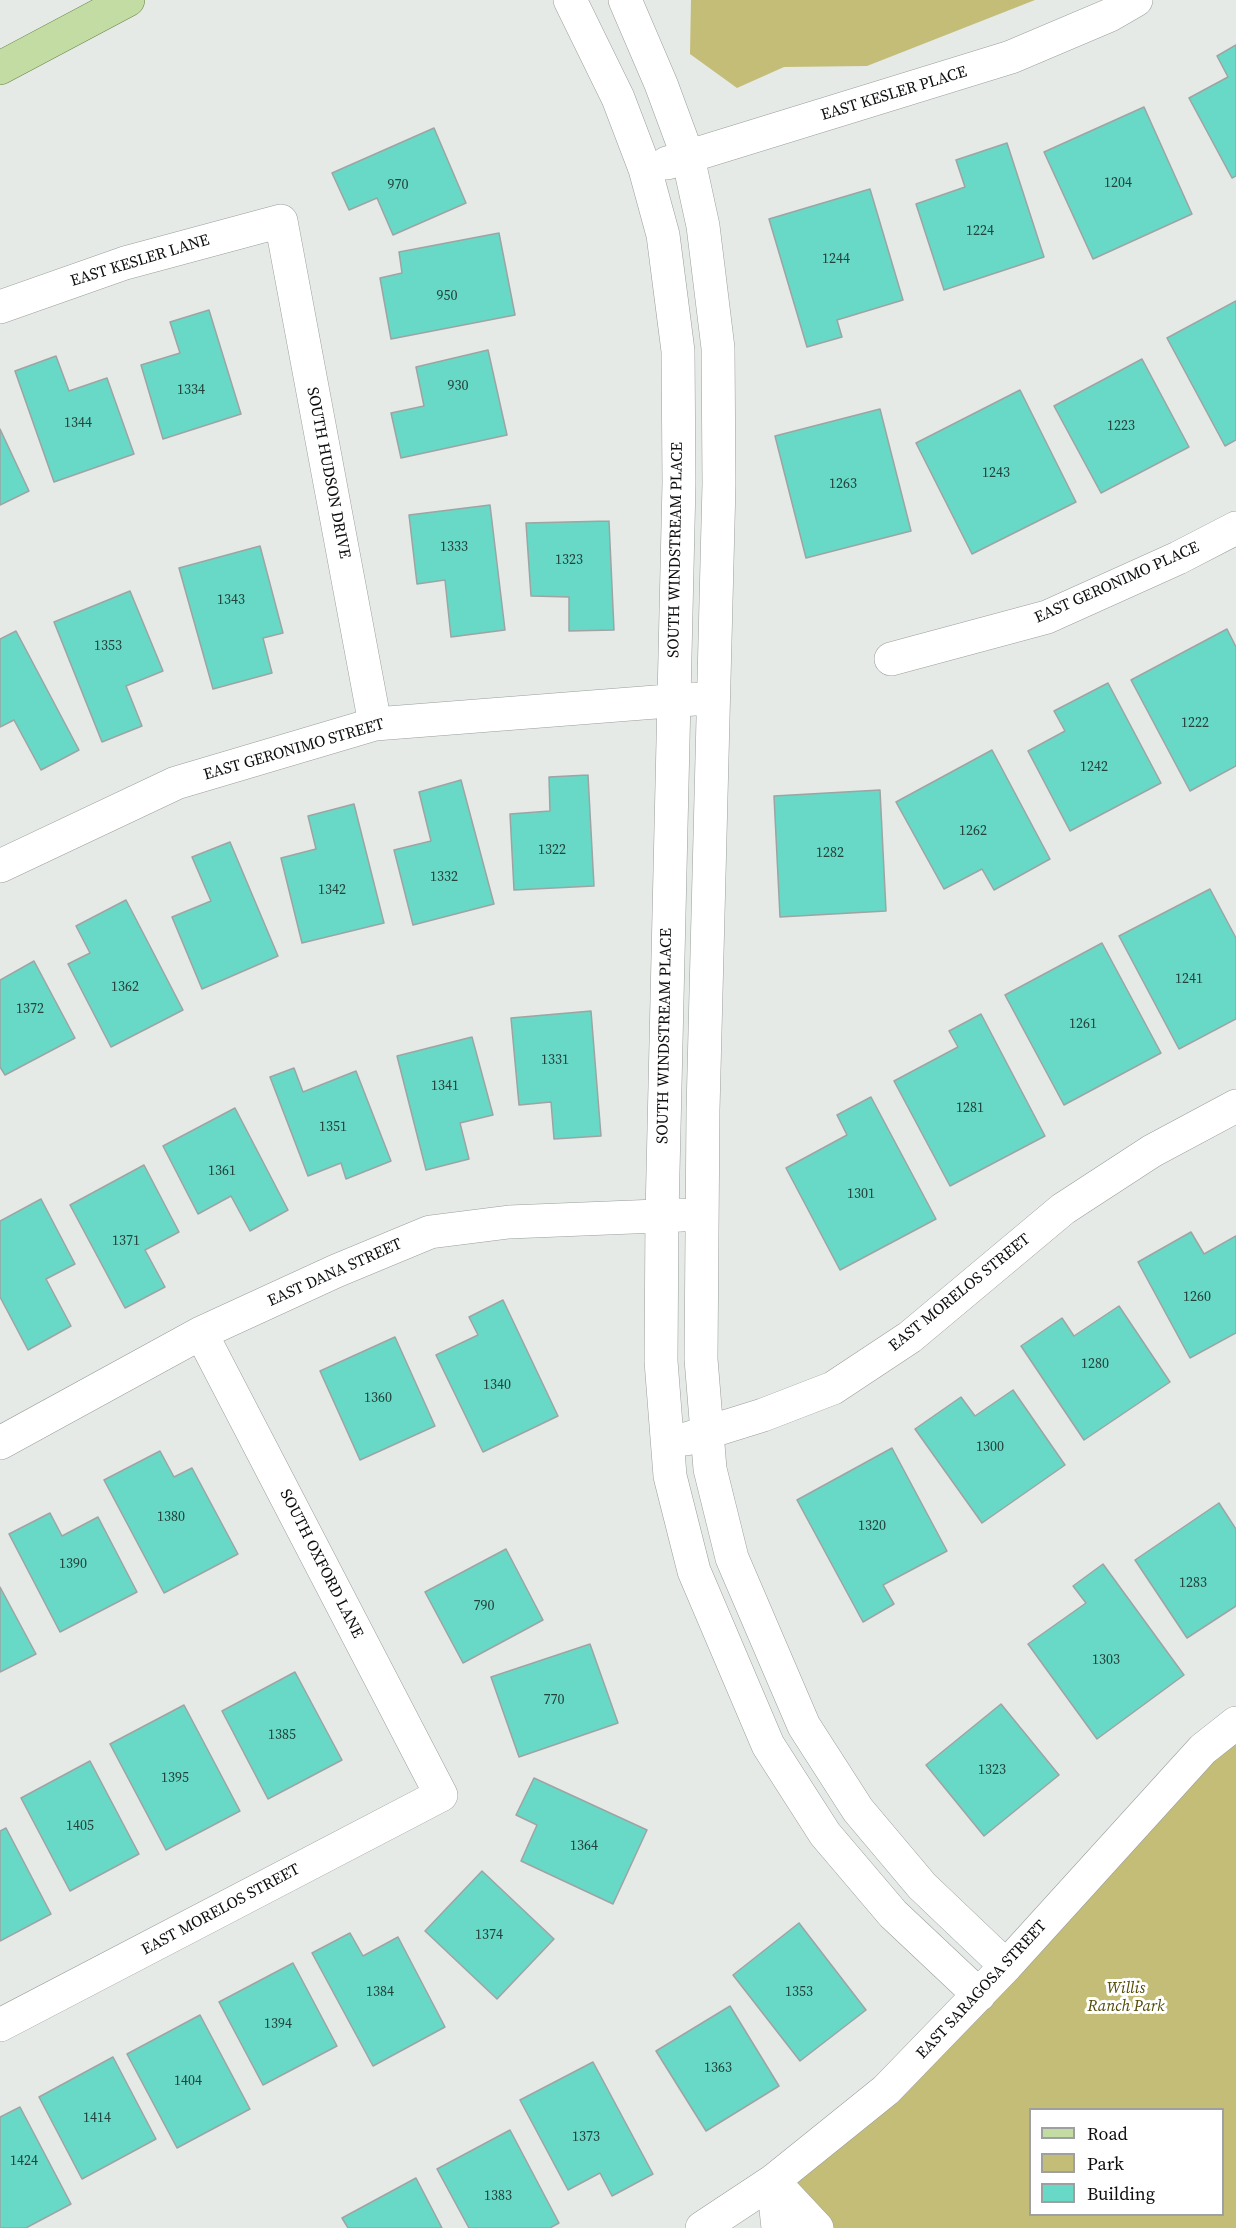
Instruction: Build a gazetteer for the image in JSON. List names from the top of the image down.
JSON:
{
  "streets": {
    "street": [
      "EAST KESLER PLACE",
      "EAST KESLER LANE",
      "SOUTH HUDSON DRIVE",
      "SOUTH WINDSTREAM PLACE",
      "EAST GERONIMO PLACE",
      "EAST GERONIMO STREET",
      "EAST DANA STREET",
      "EAST MORELOS STREET",
      "SOUTH OXFORD LANE",
      "EAST SARAGOSA STREET"
    ]
  },
  "crossings": [
    ["EAST KESLER PLACE", "SOUTH WINDSTREAM PLACE"],
    ["EAST KESLER LANE", "SOUTH HUDSON DRIVE"],
    ["SOUTH HUDSON DRIVE", "EAST GERONIMO STREET"],
    ["SOUTH WINDSTREAM PLACE", "EAST GERONIMO STREET"],
    ["SOUTH WINDSTREAM PLACE", "EAST DANA STREET"],
    ["SOUTH WINDSTREAM PLACE", "EAST MORELOS STREET"],
    ["SOUTH WINDSTREAM PLACE", "EAST SARAGOSA STREET"],
    ["EAST DANA STREET", "SOUTH OXFORD LANE"],
    ["EAST MORELOS STREET", "SOUTH OXFORD LANE"]
  ],
  "parks": ["Willis Ranch Park"],
  "house_numbers": [
    "1204",
    "970",
    "1224",
    "1244",
    "950",
    "930",
    "1334",
    "1344",
    "1223",
    "1243",
    "1263",
    "1333",
    "1323",
    "1343",
    "1353",
    "1222",
    "1242",
    "1262",
    "1322",
    "1282",
    "1332",
    "1342",
    "1241",
    "1362",
    "1372",
    "1261",
    "1331",
    "1341",
    "1281",
    "1351",
    "1361",
    "1301",
    "1371",
    "1260",
    "1280",
    "1340",
    "1360",
    "1300",
    "1380",
    "1320",
    "1390",
    "1283",
    "790",
    "1303",
    "770",
    "1385",
    "1323",
    "1395",
    "1405",
    "1364",
    "1374",
    "1384",
    "1353",
    "1394",
    "1363",
    "1404",
    "1414",
    "1373",
    "1424",
    "1383"
  ],
  "legend": ["Road", "Park", "Building"]
}
